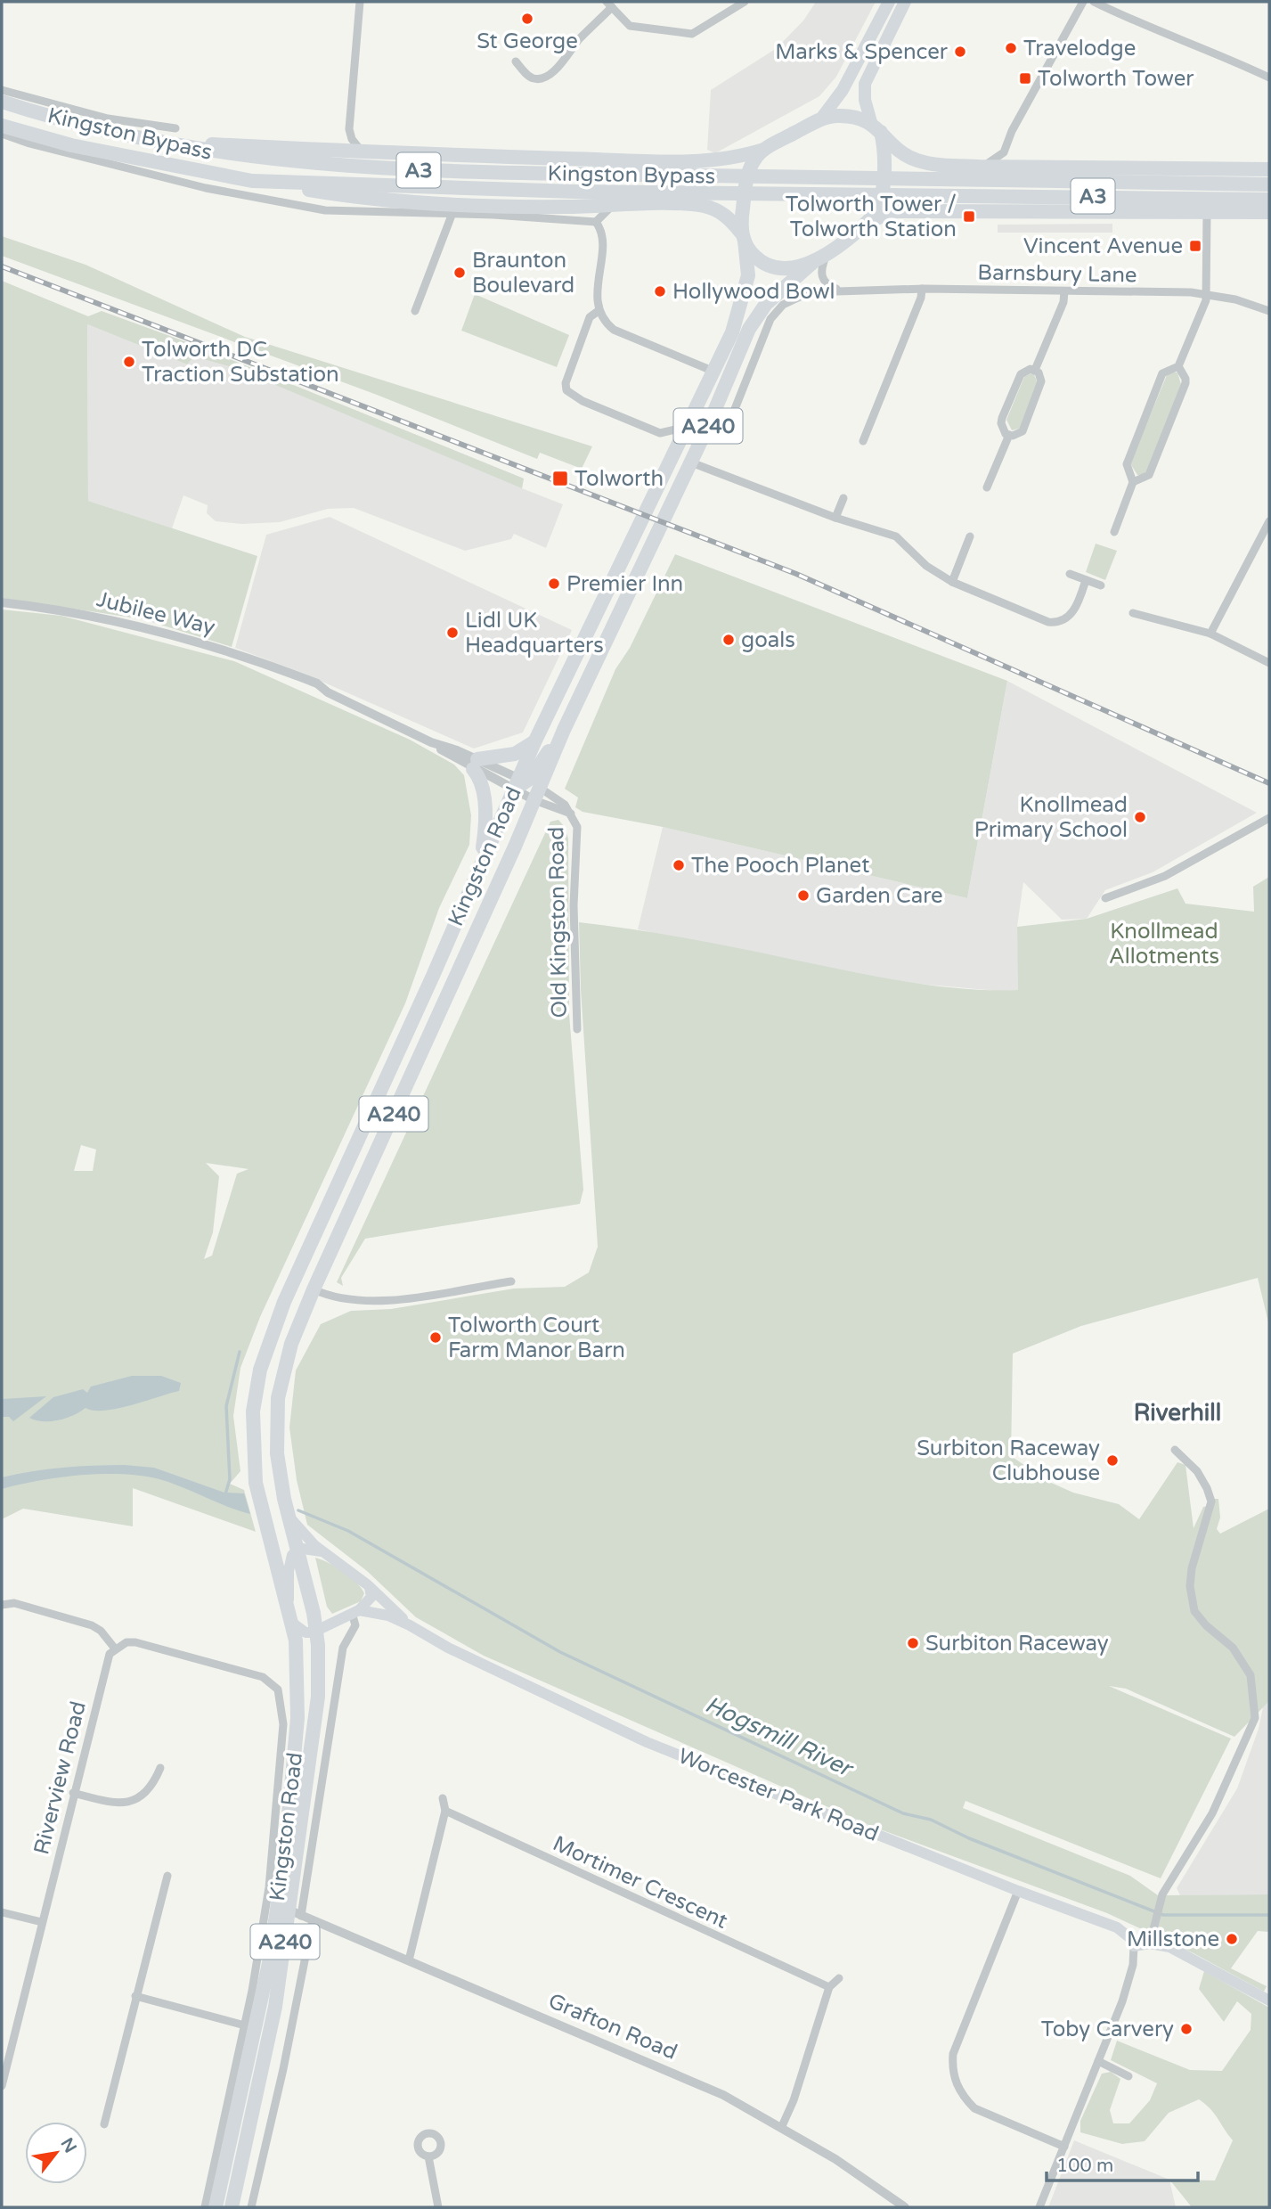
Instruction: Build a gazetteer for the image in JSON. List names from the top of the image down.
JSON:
{
  "streets": {
    "highway": [
      "Kingston Bypass",
      "A3",
      "A240",
      "Kingston Road"
    ],
    "main road": ["Worcester Park Road"],
    "street": [
      "Barnsbury Lane",
      "Jubilee Way",
      "Old Kingston Road",
      "Riverview Road",
      "Mortimer Crescent",
      "Grafton Road"
    ]
  },
  "crossings": [
    ["A240", "Jubilee Way"],
    ["A240", "Kingston Road"],
    ["A240", "Old Kingston Road"],
    ["Jubilee Way", "Kingston Road"],
    ["Jubilee Way", "Old Kingston Road"],
    ["Kingston Road", "Old Kingston Road"],
    ["Kingston Road", "Grafton Road"]
  ],
  "districts": ["Riverhill"],
  "water": ["Hogsmill River"],
  "parks": ["Knollmead Allotments"],
  "places": {
    "other": [
      "St George",
      "Travelodge",
      "Marks & Spencer",
      "Braunton Boulevard",
      "Hollywood Bowl",
      "Tolworth DC Traction Substation",
      "Premier Inn",
      "Lidl UK Headquarters",
      "goals",
      "Knollmead Primary School",
      "The Pooch Planet",
      "Garden Care",
      "Tolworth Court Farm Manor Barn",
      "Surbiton Raceway Clubhouse",
      "Surbiton Raceway",
      "Millstone",
      "Toby Carvery"
    ],
    "transit": [
      "Tolworth Tower",
      "Tolworth Tower / Tolworth Station",
      "Vincent Avenue",
      "Tolworth"
    ]
  },
  "scale_bar": "100 m",
  "north": "top right"
}
